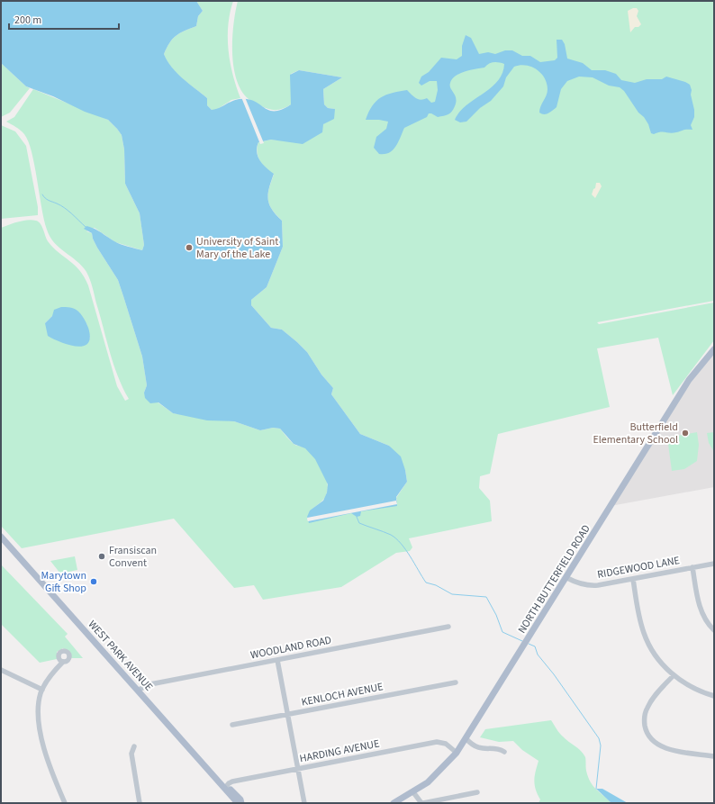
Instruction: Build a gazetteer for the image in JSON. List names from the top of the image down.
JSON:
{
  "streets": {
    "main road": ["NORTH BUTTERFIELD ROAD", "WEST PARK AVENUE"],
    "street": [
      "RIDGEWOOD LANE",
      "WOODLAND ROAD",
      "KENLOCH AVENUE",
      "HARDING AVENUE"
    ]
  },
  "crossings": [
    ["RIDGEWOOD LANE", "NORTH BUTTERFIELD ROAD"],
    ["NORTH BUTTERFIELD ROAD", "HARDING AVENUE"],
    ["WOODLAND ROAD", "WEST PARK AVENUE"],
    ["WEST PARK AVENUE", "HARDING AVENUE"]
  ],
  "places": [
    "University of Saint Mary of the Lake",
    "Butterfield Elementary School",
    "Fransiscan Convent",
    "Marytown Gift Shop"
  ],
  "scale_bar": "200 m"
}
